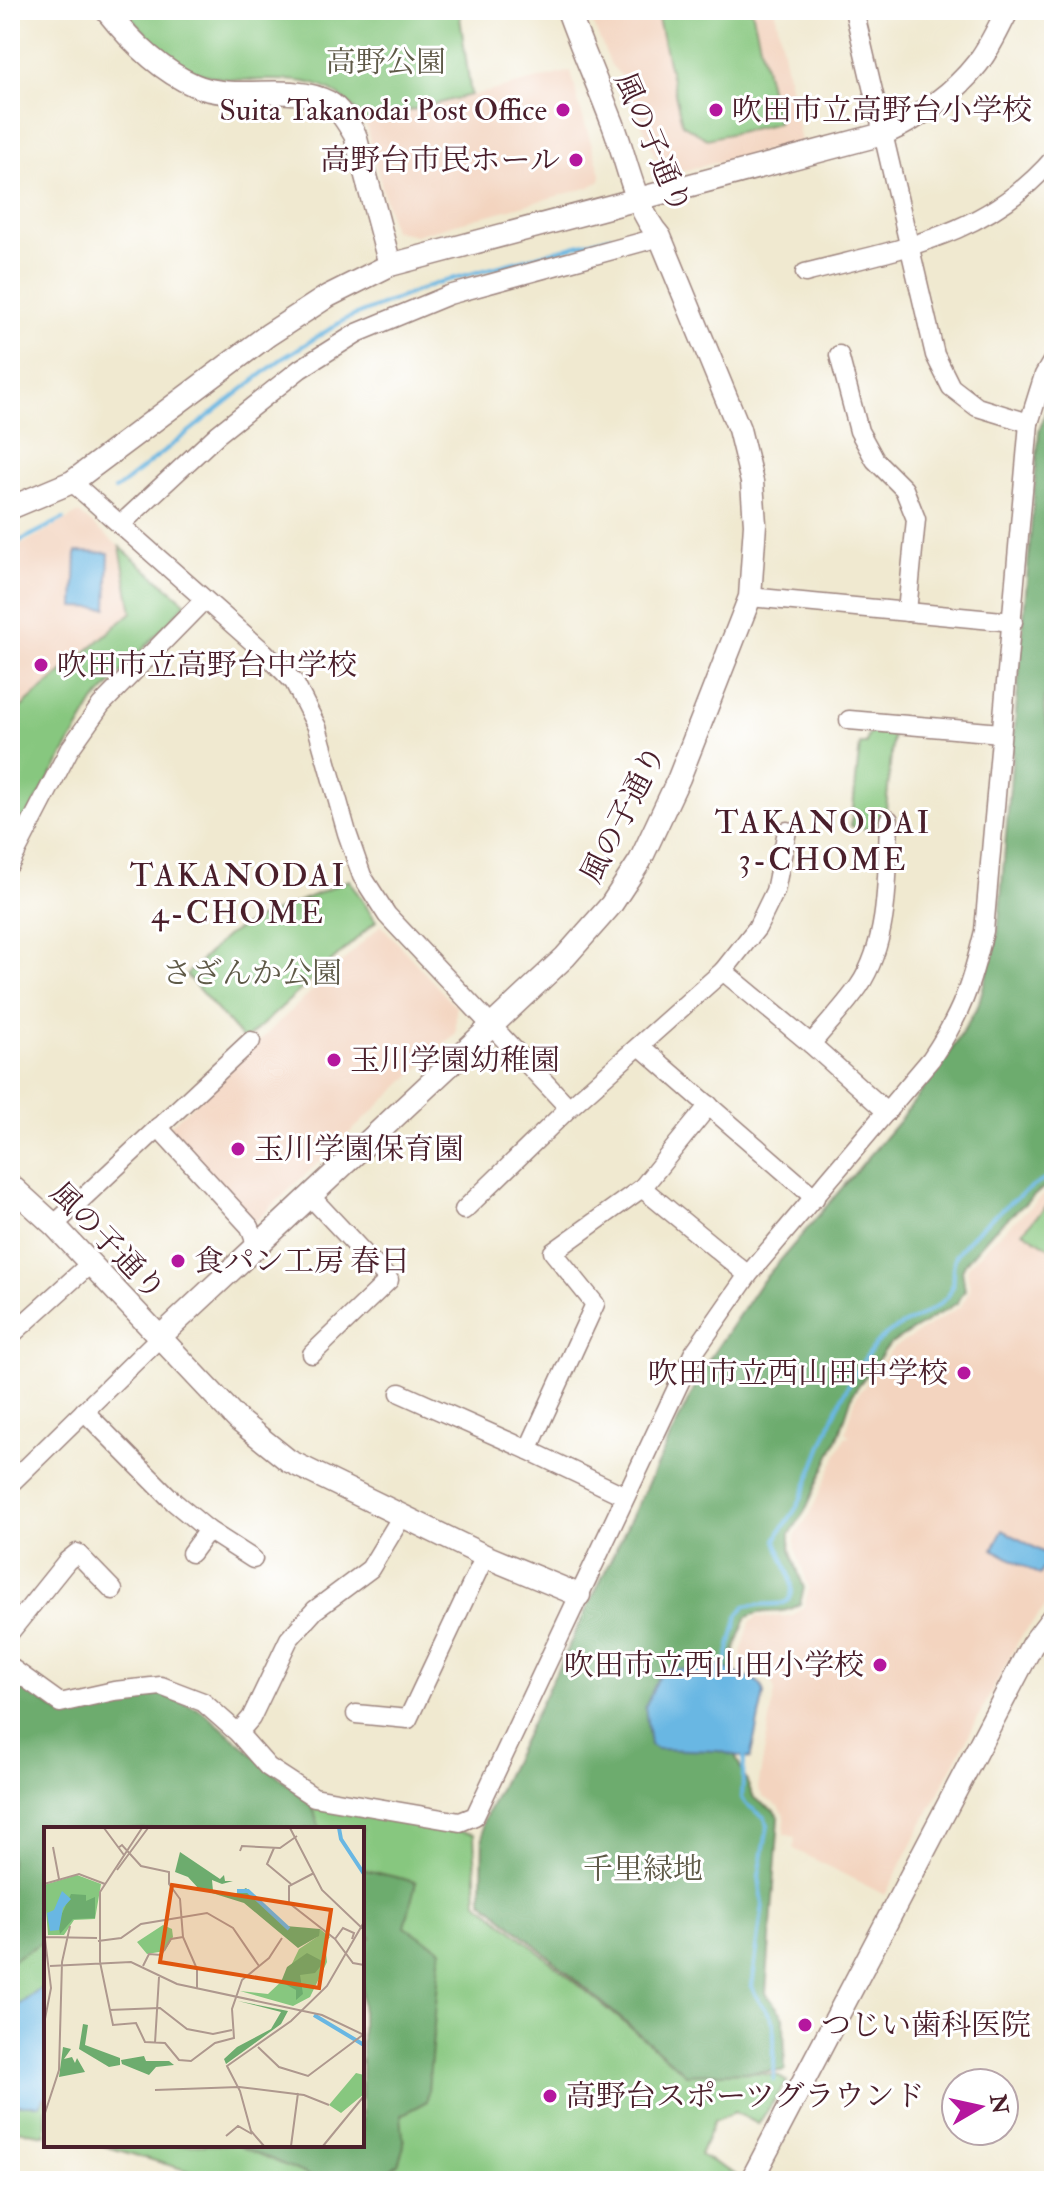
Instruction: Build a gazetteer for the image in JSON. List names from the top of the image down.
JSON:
{
  "streets": {
    "street": ["風の子通り"]
  },
  "districts": ["TAKANODAI 3-CHOME", "TAKANODAI 4-CHOME"],
  "parks": ["高野公園", "さざんか公園", "千里緑地"],
  "places": [
    "Suita Takanodai Post Office",
    "吹田市立高野台小学校",
    "高野台市民ホール",
    "吹田市立高野台中学校",
    "玉川学園幼稚園",
    "玉川学園保育園",
    "食パン工房 春日",
    "吹田市立西山田中学校",
    "吹田市立西山田小学校",
    "つじい歯科医院",
    "高野台スポーツグラウンド"
  ],
  "north": "right"
}
